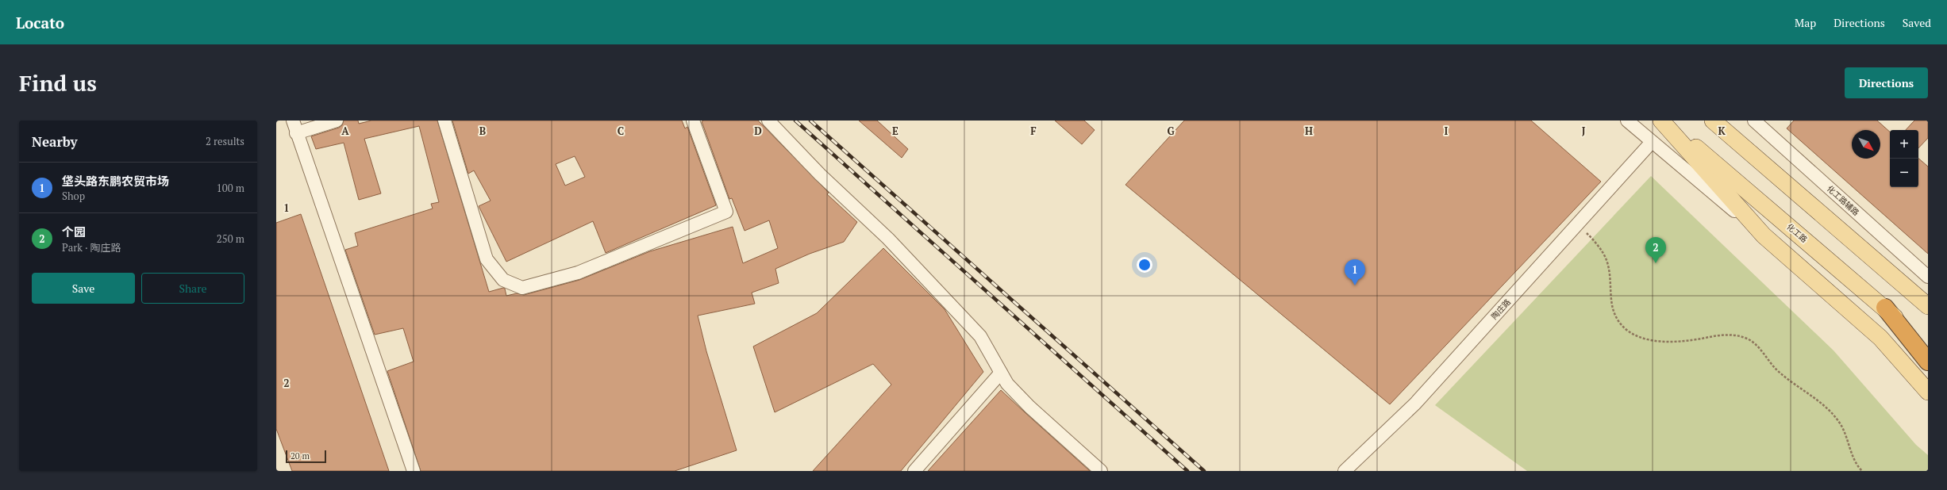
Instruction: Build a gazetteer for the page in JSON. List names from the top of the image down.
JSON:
{
  "streets": {
    "main road": ["化工路"],
    "street": ["化工路辅路", "陶庄路"]
  },
  "scale_bar": "20 m",
  "north": "bottom right",
  "page": {
    "header": "Locato",
    "nav": ["Map", "Directions", "Saved"],
    "buttons": [
      "Directions",
      ["Save", "Share"]
    ],
    "title": "Find us",
    "heading": ["Nearby", "2 results"],
    "map_buttons": ["+", "−"],
    "list": [
      {
        "mark": "1",
        "name": "垡头路东鹏农贸市场",
        "note": "Shop",
        "value": "100 m"
      },
      {
        "mark": "2",
        "name": "个园",
        "note": "Park · 陶庄路",
        "value": "250 m"
      }
    ],
    "pins": ["2", "1"],
    "scale": "20 m"
  },
  "grid": {
    "columns": [
      "A",
      "B",
      "C",
      "D",
      "E",
      "F",
      "G",
      "H",
      "I",
      "J",
      "K"
    ],
    "rows": ["1", "2"]
  }
}
